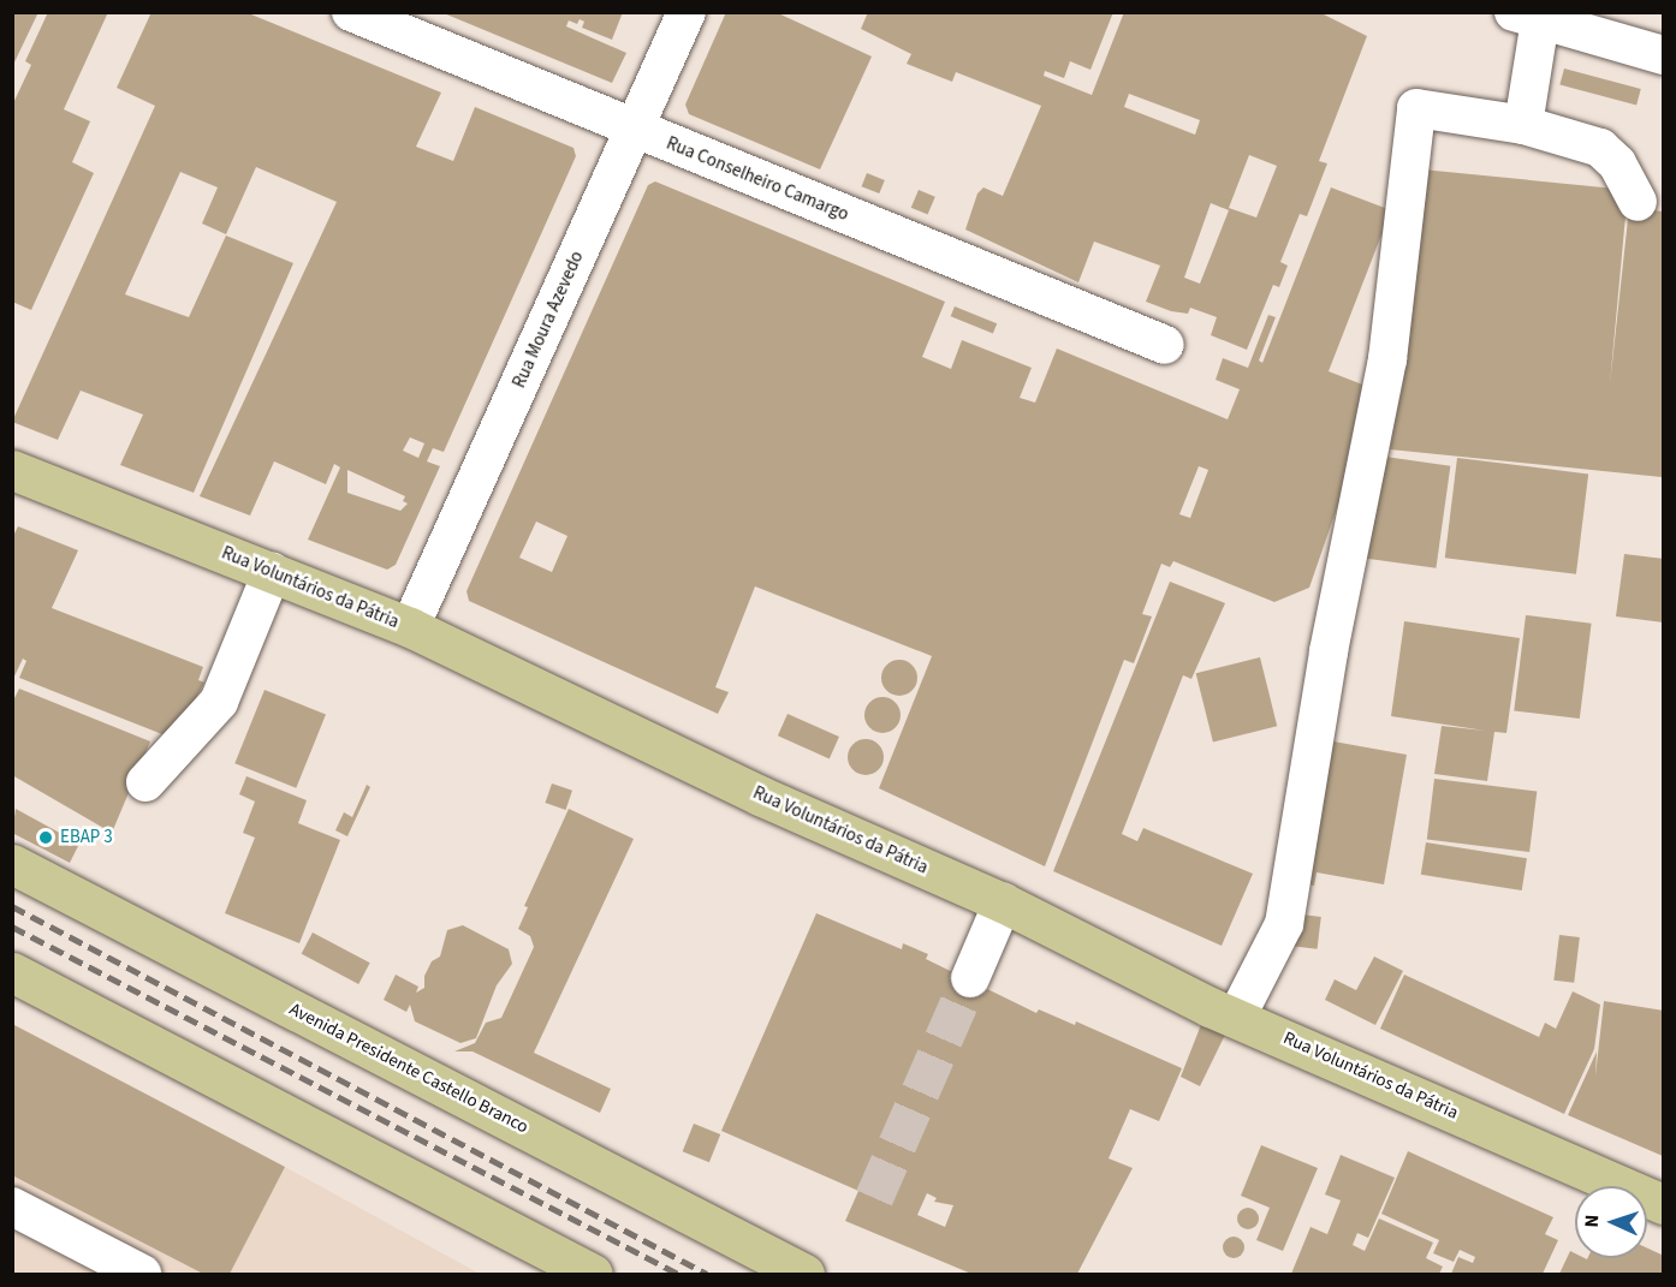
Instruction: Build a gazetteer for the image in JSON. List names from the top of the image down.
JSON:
{
  "streets": {
    "main road": ["Rua Voluntários da Pátria", "Avenida Presidente Castello Branco"],
    "street": ["Rua Conselheiro Camargo", "Rua Moura Azevedo"]
  },
  "crossings": [
    ["Rua Conselheiro Camargo", "Rua Moura Azevedo"],
    ["Rua Moura Azevedo", "Rua Voluntários da Pátria"]
  ],
  "places": ["EBAP 3"],
  "north": "left"
}
